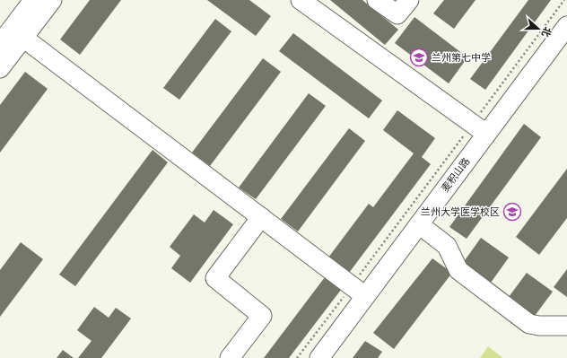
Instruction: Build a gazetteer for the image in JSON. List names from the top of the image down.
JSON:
{
  "streets": {
    "street": ["麦积山路"]
  },
  "places": {
    "school or university": ["兰州第七中学", "兰州大学医学校区"]
  },
  "north": "right"
}
